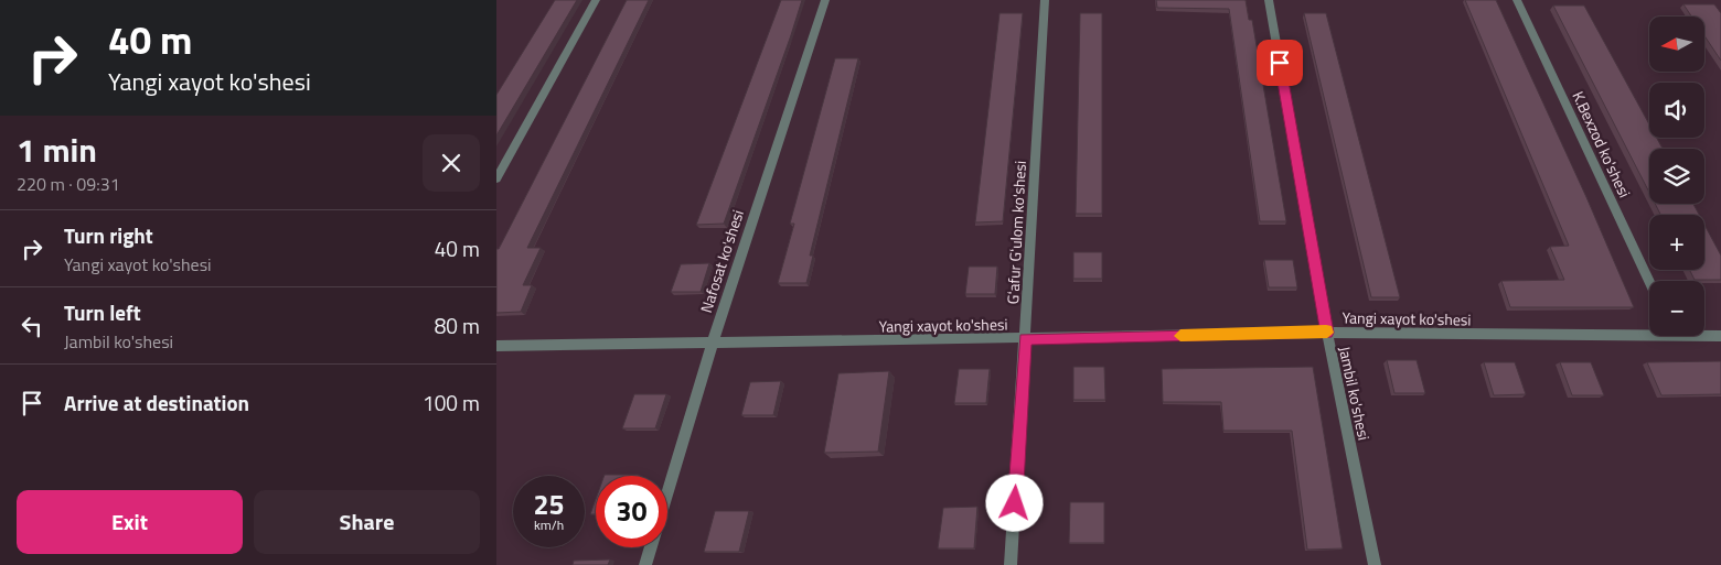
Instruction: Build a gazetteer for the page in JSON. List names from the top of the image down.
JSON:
{
  "streets": {
    "street": [
      "K.Bexzod ko'shesi",
      "Gʻafur Gʻulom ko'shesi",
      "Nafosat ko'shesi",
      "Yangi xayot ko'shesi",
      "Jambil ko'shesi"
    ]
  },
  "crossings": [
    ["Gʻafur Gʻulom ko'shesi", "Yangi xayot ko'shesi"],
    ["Nafosat ko'shesi", "Yangi xayot ko'shesi"],
    ["Yangi xayot ko'shesi", "Jambil ko'shesi"]
  ],
  "north": "left",
  "page": {
    "turn": ["40 m", "Yangi xayot ko'shesi"],
    "map_buttons": ["+", "−"],
    "heading": ["1 min", "220 m · 09:31"],
    "list": [
      {
        "name": "Turn right",
        "note": "Yangi xayot ko'shesi",
        "value": "40 m"
      },
      {
        "name": "Turn left",
        "note": "Jambil ko'shesi",
        "value": "80 m"
      },
      {
        "name": "Arrive at destination",
        "value": "100 m"
      }
    ],
    "speed": "25 km/h",
    "limit": "30",
    "buttons": ["Exit", "Share"]
  }
}
